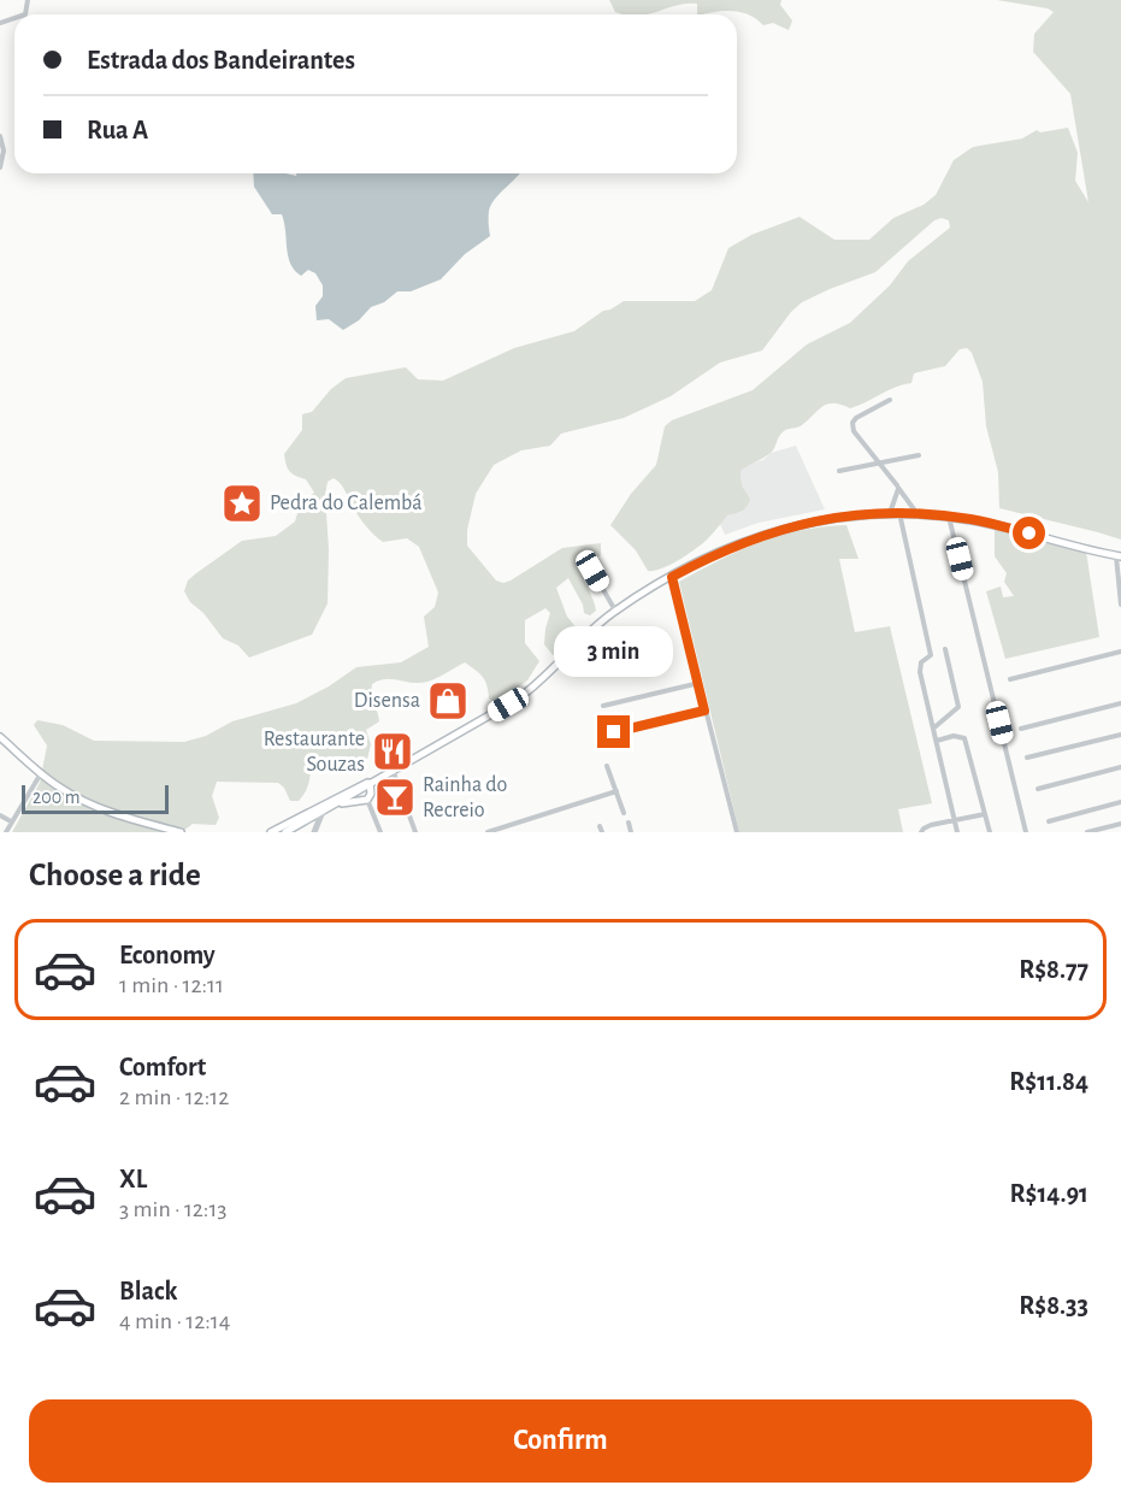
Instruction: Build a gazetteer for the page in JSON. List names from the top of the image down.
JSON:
{
  "places": {
    "place": ["Pedra do Calembá"],
    "shop": ["Disensa"],
    "restaurant": ["Restaurante Souzas"],
    "bar": ["Rainha do Recreio"]
  },
  "scale_bar": "200 m",
  "page": {
    "banner": ["Estrada dos Bandeirantes", "Rua A"],
    "bubble": "3 min",
    "scale": "200 m",
    "heading": "Choose a ride",
    "list": [
      {
        "name": "Economy",
        "note": "1 min · 12:11",
        "value": "R$8.77"
      },
      {
        "name": "Comfort",
        "note": "2 min · 12:12",
        "value": "R$11.84"
      },
      {
        "name": "XL",
        "note": "3 min · 12:13",
        "value": "R$14.91"
      },
      {
        "name": "Black",
        "note": "4 min · 12:14",
        "value": "R$8.33"
      }
    ],
    "buttons": "Confirm"
  }
}
